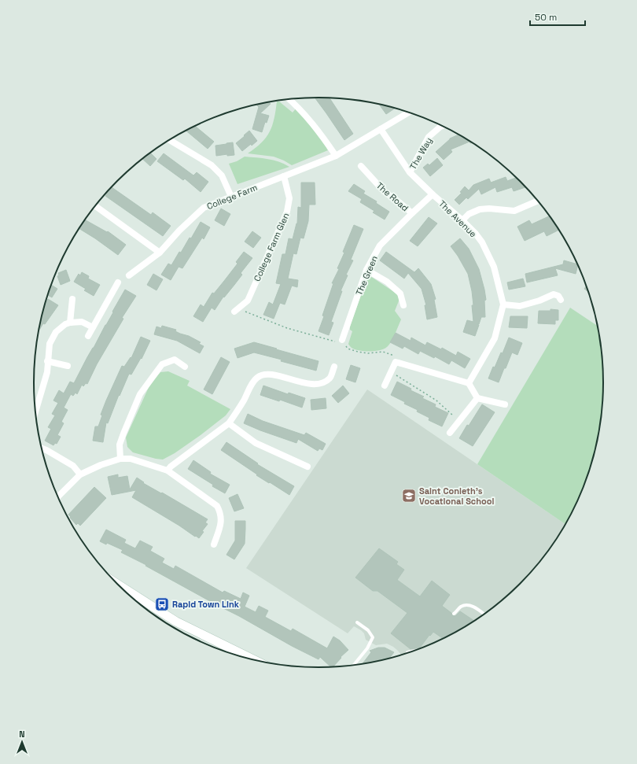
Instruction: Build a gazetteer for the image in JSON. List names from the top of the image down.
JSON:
{
  "streets": {
    "street": [
      "The Way",
      "College Farm",
      "The Road",
      "The Avenue",
      "College Farm Glen",
      "The Green"
    ]
  },
  "crossings": [
    ["The Way", "The Avenue"],
    ["College Farm", "The Avenue"],
    ["College Farm", "College Farm Glen"],
    ["The Road", "The Green"],
    ["The Avenue", "The Green"]
  ],
  "places": {
    "school or university": ["Saint Conleth's Vocational School"],
    "bus stop": ["Rapid Town Link"]
  },
  "scale_bar": "50 m",
  "north": "top"
}
